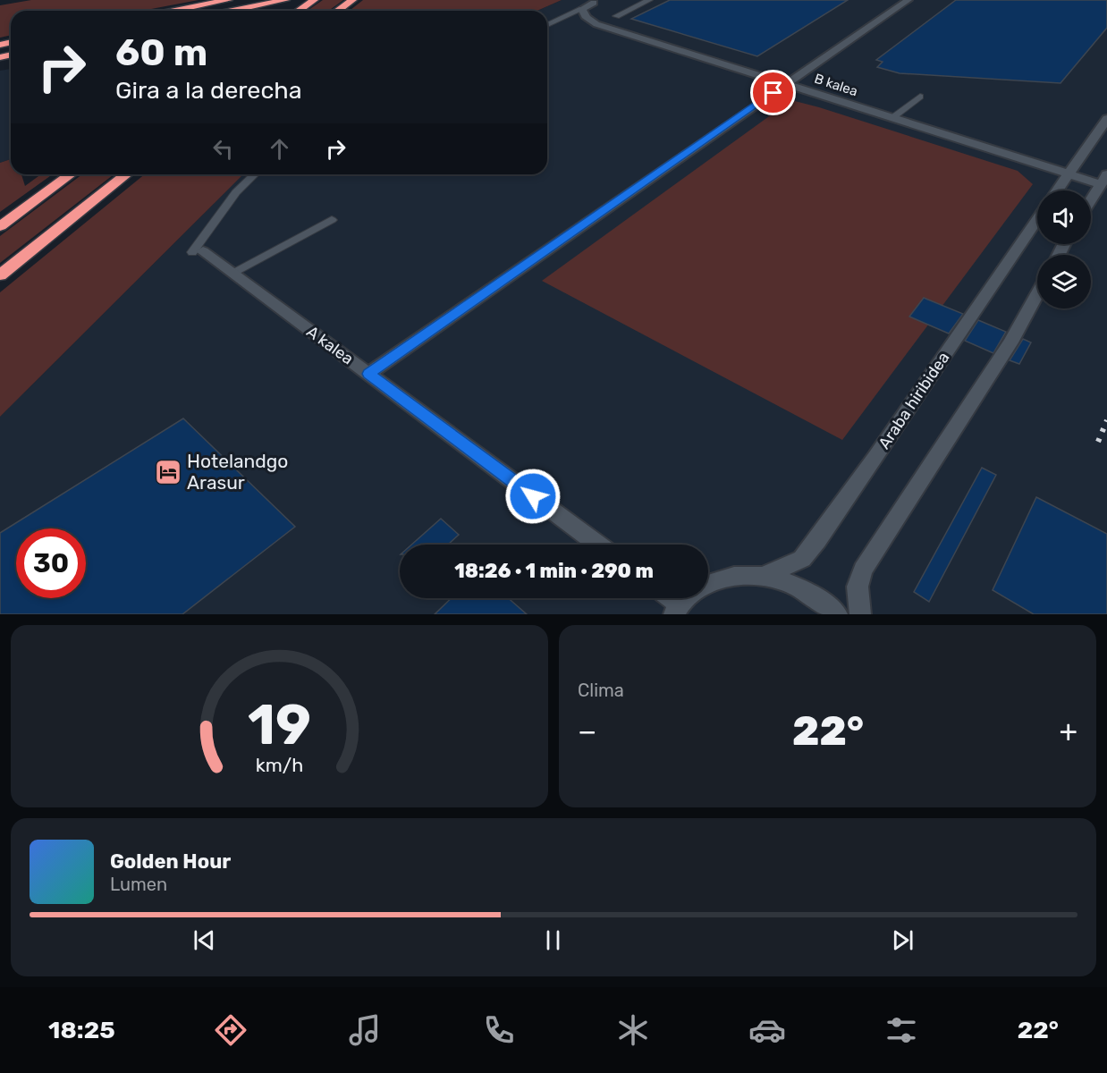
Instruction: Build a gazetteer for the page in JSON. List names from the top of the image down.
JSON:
{
  "streets": {
    "street": ["B kalea", "A kalea", "Araba hiribidea"]
  },
  "places": {
    "hotel": ["Hotelandgo Arasur"]
  },
  "page": {
    "turn": ["60 m", "Gira a la derecha"],
    "limit": "30",
    "trip": "18:26 · 1 min · 290 m",
    "tile": "Clima",
    "heat": ["−", "22°", "+"],
    "song": ["Golden Hour", "Lumen"],
    "tabs": ["18:25", "22°"],
    "gauge": ["19", "km/h"]
  }
}
